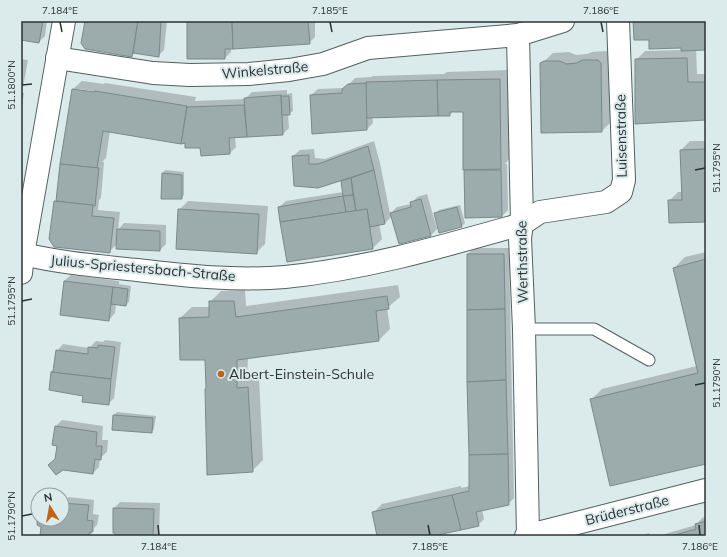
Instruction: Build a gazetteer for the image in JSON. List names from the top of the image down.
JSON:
{
  "streets": {
    "street": [
      "Winkelstraße",
      "Luisenstraße",
      "Werthstraße",
      "Julius-Spriestersbach-Straße",
      "Brüderstraße"
    ]
  },
  "crossings": [
    ["Winkelstraße", "Werthstraße"],
    ["Luisenstraße", "Werthstraße"],
    ["Luisenstraße", "Julius-Spriestersbach-Straße"],
    ["Werthstraße", "Julius-Spriestersbach-Straße"],
    ["Werthstraße", "Brüderstraße"]
  ],
  "places": ["Albert-Einstein-Schule"],
  "north": "top",
  "coordinates": [
    "7.184°E",
    "7.185°E",
    "7.186°E",
    "51.1800°N",
    "51.1795°N",
    "51.1790°N"
  ]
}
